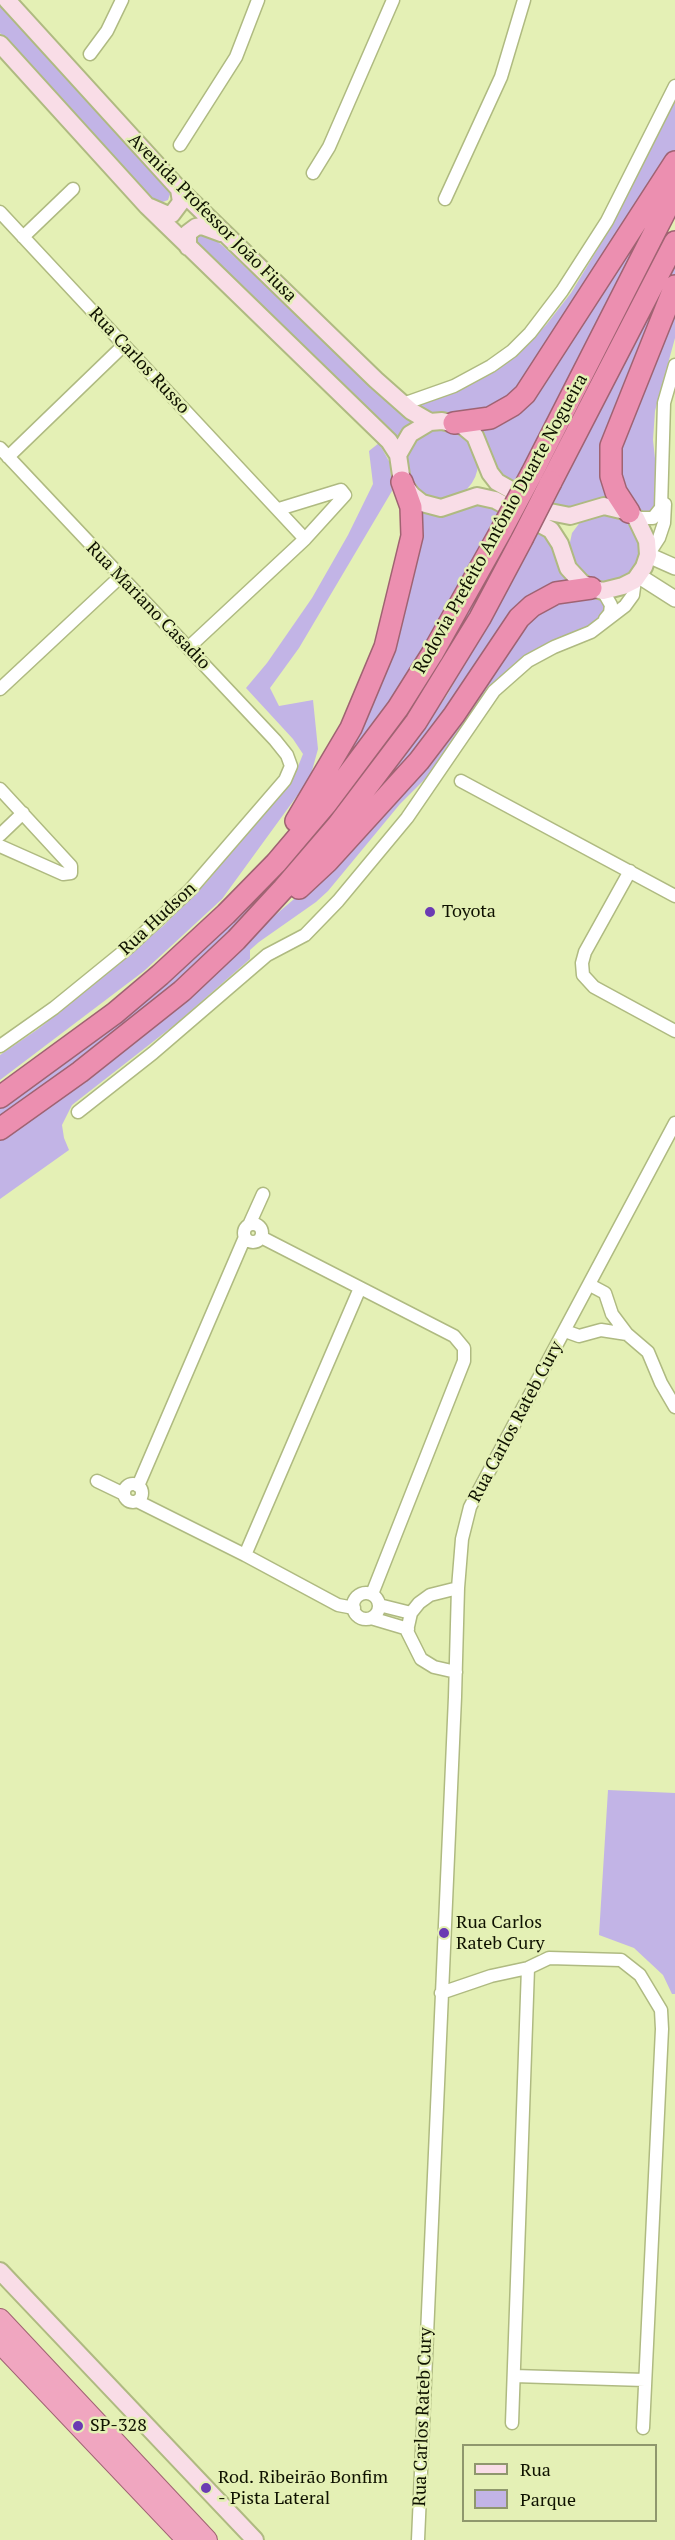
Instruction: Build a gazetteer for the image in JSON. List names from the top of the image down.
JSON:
{
  "streets": {
    "highway": ["Rodovia Prefeito Antônio Duarte Nogueira"],
    "main road": ["Avenida Professor João Fiusa"],
    "street": [
      "Rua Carlos Russo",
      "Rua Mariano Casadio",
      "Rua Hudson",
      "Rua Carlos Rateb Cury"
    ]
  },
  "crossings": [
    ["Rua Mariano Casadio", "Rua Hudson"]
  ],
  "places": [
    "Toyota",
    "Rua Carlos Rateb Cury",
    "SP-328",
    "Rod. Ribeirão Bonfim - Pista Lateral"
  ],
  "legend": ["Rua", "Parque"]
}
